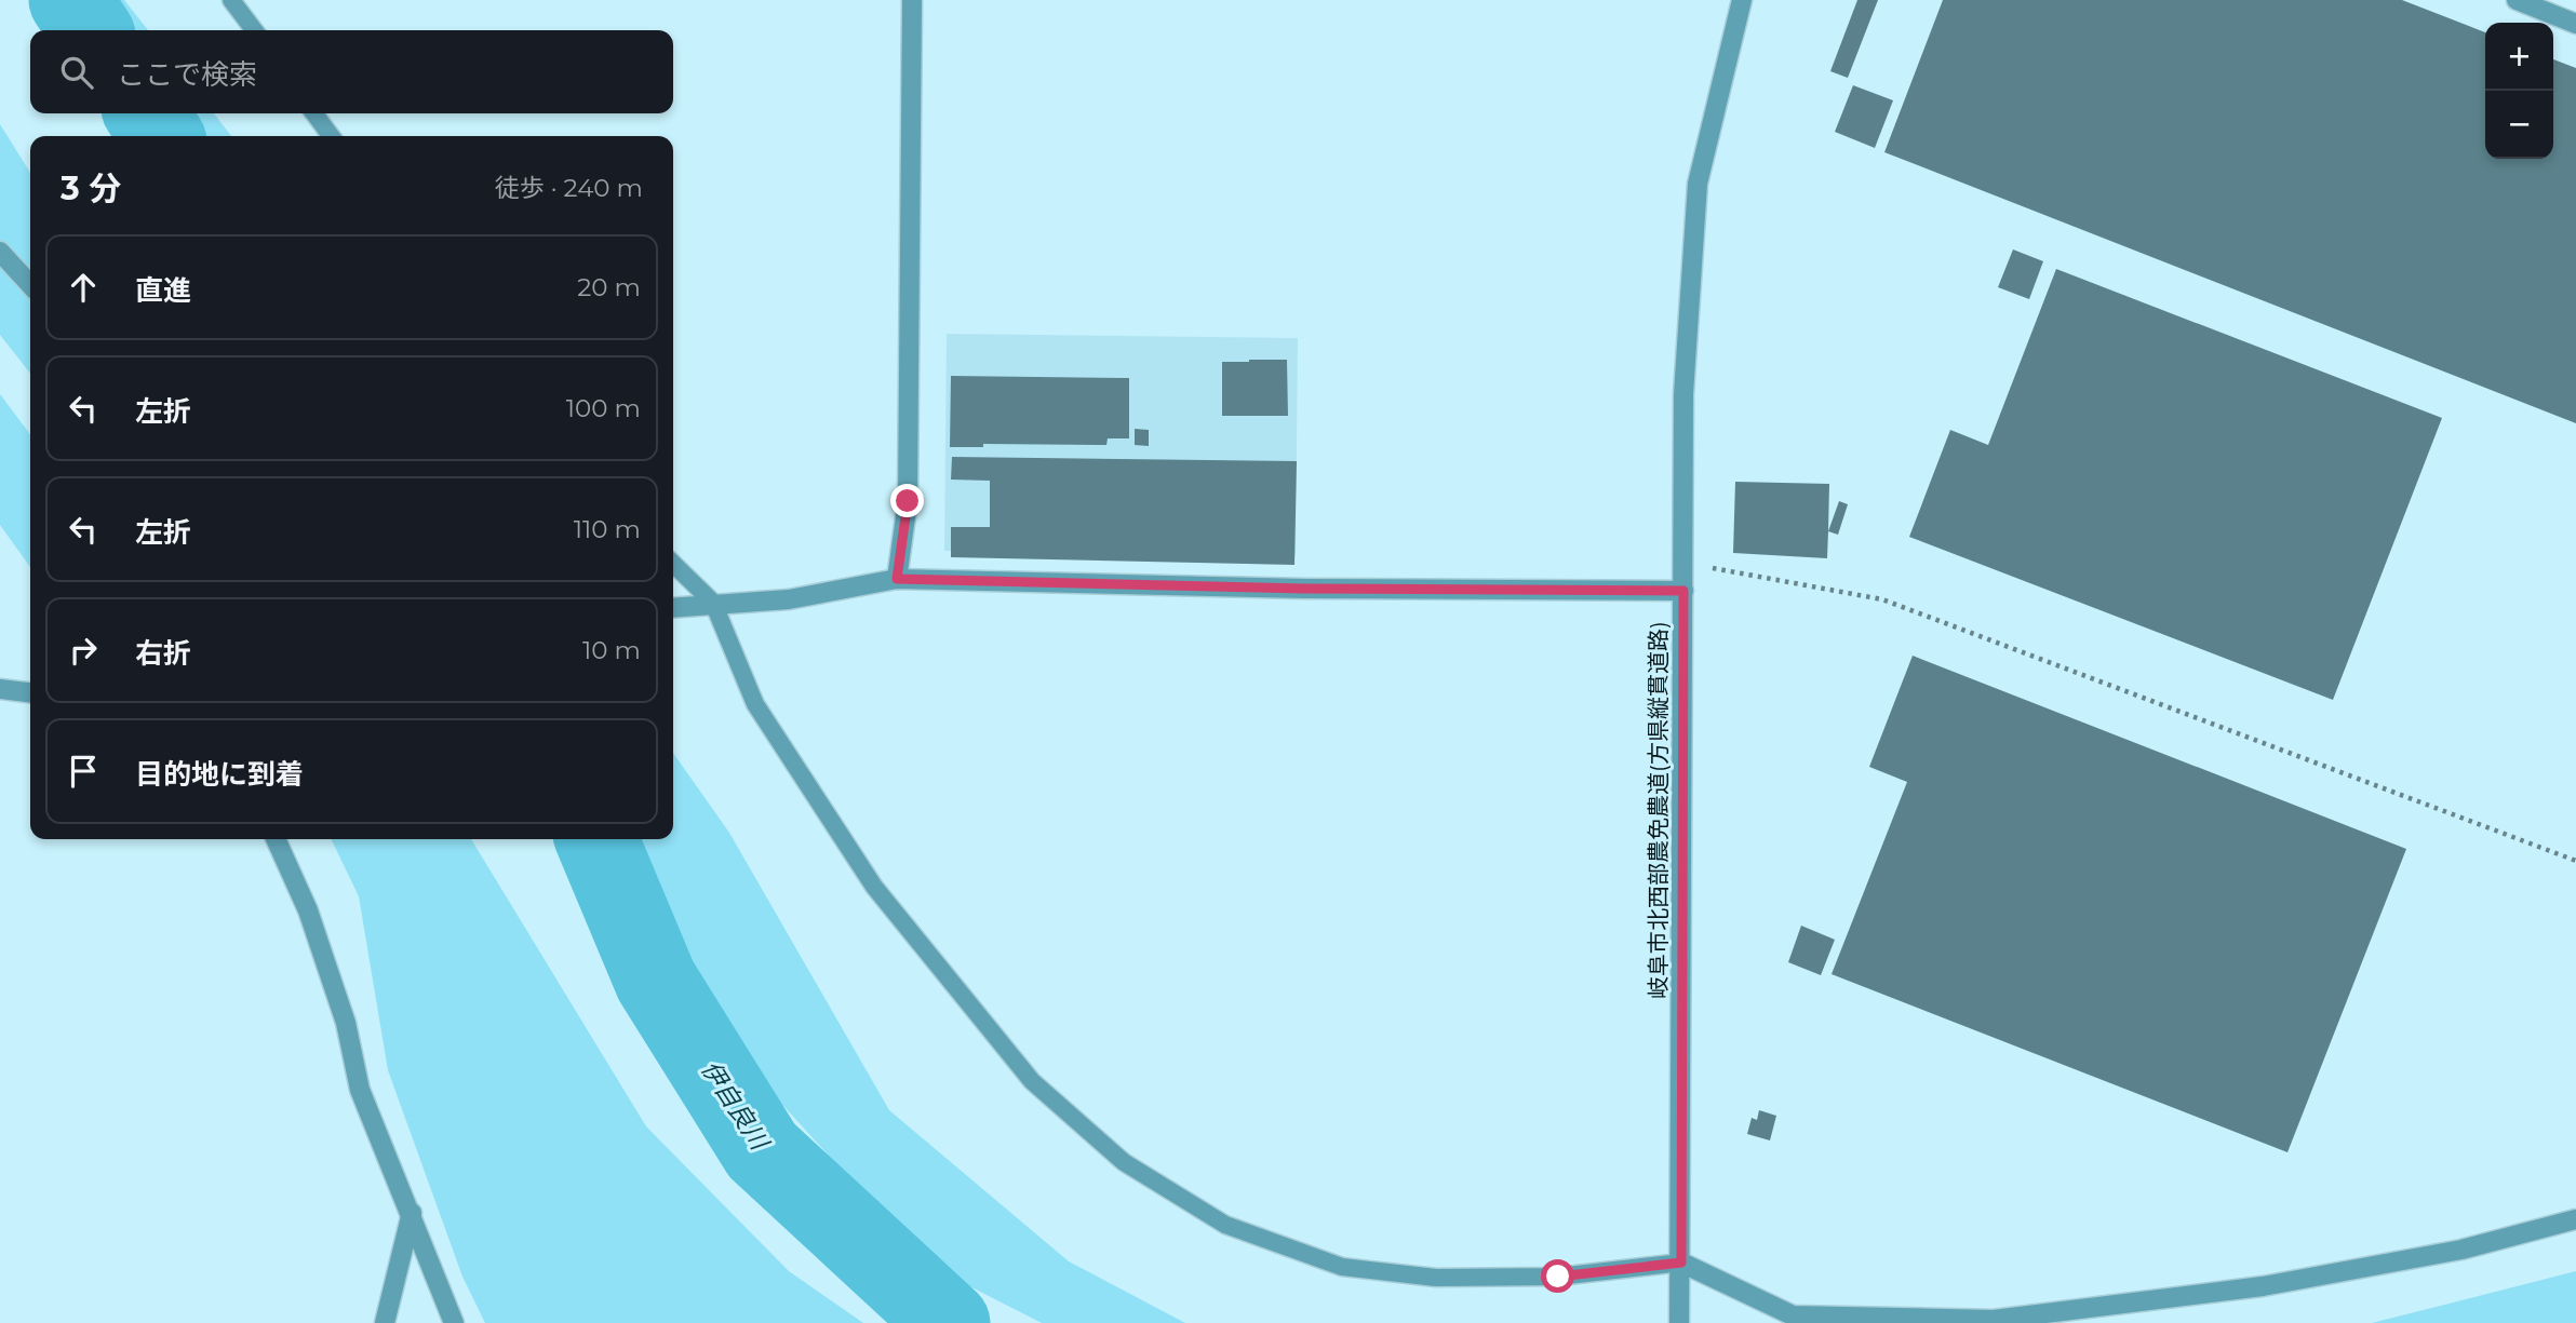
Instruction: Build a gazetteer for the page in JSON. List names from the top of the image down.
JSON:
{
  "streets": {
    "street": ["岐阜市北西部農免農道(方県縦貫道路)"]
  },
  "water": ["伊自良川"],
  "page": {
    "map_buttons": ["+", "−"],
    "search": "ここで検索",
    "heading": ["3 分", "徒歩 · 240 m"],
    "list": [
      ["直進", "20 m"],
      ["左折", "100 m"],
      ["左折", "110 m"],
      ["右折", "10 m"],
      "目的地に到着"
    ]
  }
}
